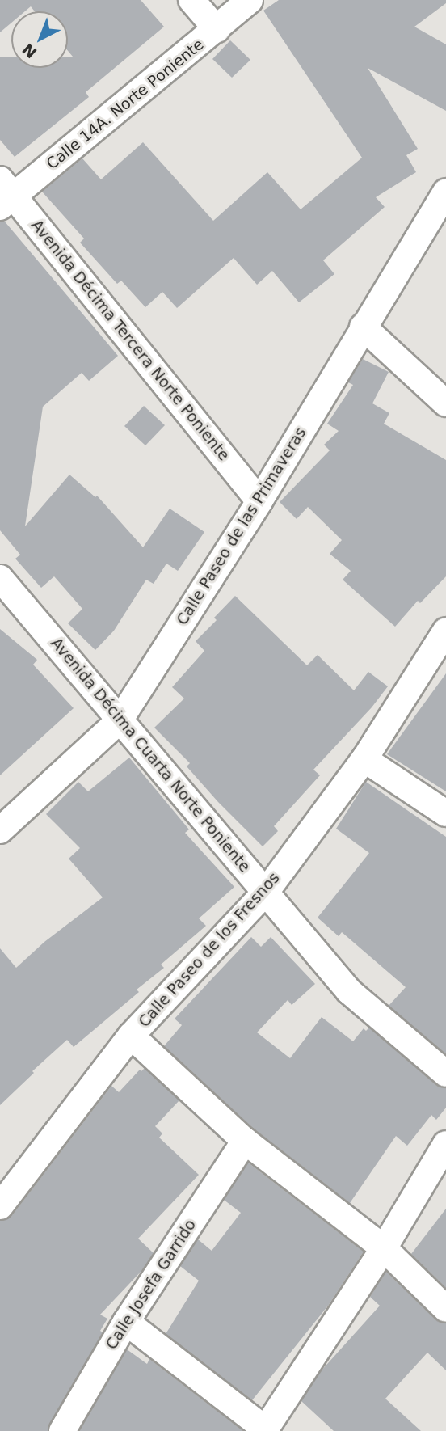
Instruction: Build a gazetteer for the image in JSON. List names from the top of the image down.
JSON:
{
  "streets": {
    "street": [
      "Calle 14A. Norte Poniente",
      "Avenida Décima Tercera Norte Poniente",
      "Calle Paseo de las Primaveras",
      "Avenida Décima Cuarta Norte Poniente",
      "Calle Paseo de los Fresnos",
      "Calle Josefa Garrido"
    ]
  },
  "crossings": [
    ["Calle 14A. Norte Poniente", "Avenida Décima Tercera Norte Poniente"],
    ["Avenida Décima Tercera Norte Poniente", "Calle Paseo de las Primaveras"],
    ["Calle Paseo de las Primaveras", "Avenida Décima Cuarta Norte Poniente"],
    ["Avenida Décima Cuarta Norte Poniente", "Calle Paseo de los Fresnos"]
  ],
  "north": "bottom left"
}
